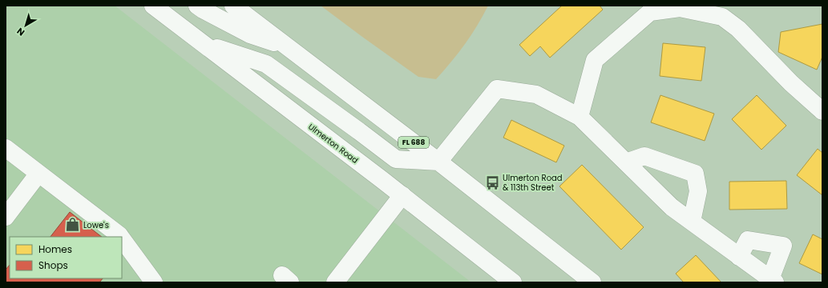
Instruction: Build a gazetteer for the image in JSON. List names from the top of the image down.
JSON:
{
  "streets": {
    "main road": ["FL 688", "Ulmerton Road"]
  },
  "places": {
    "bus stop": ["Ulmerton Road & 113th Street"],
    "shop": ["Lowe's"]
  },
  "legend": ["Homes", "Shops"],
  "north": "bottom left"
}
